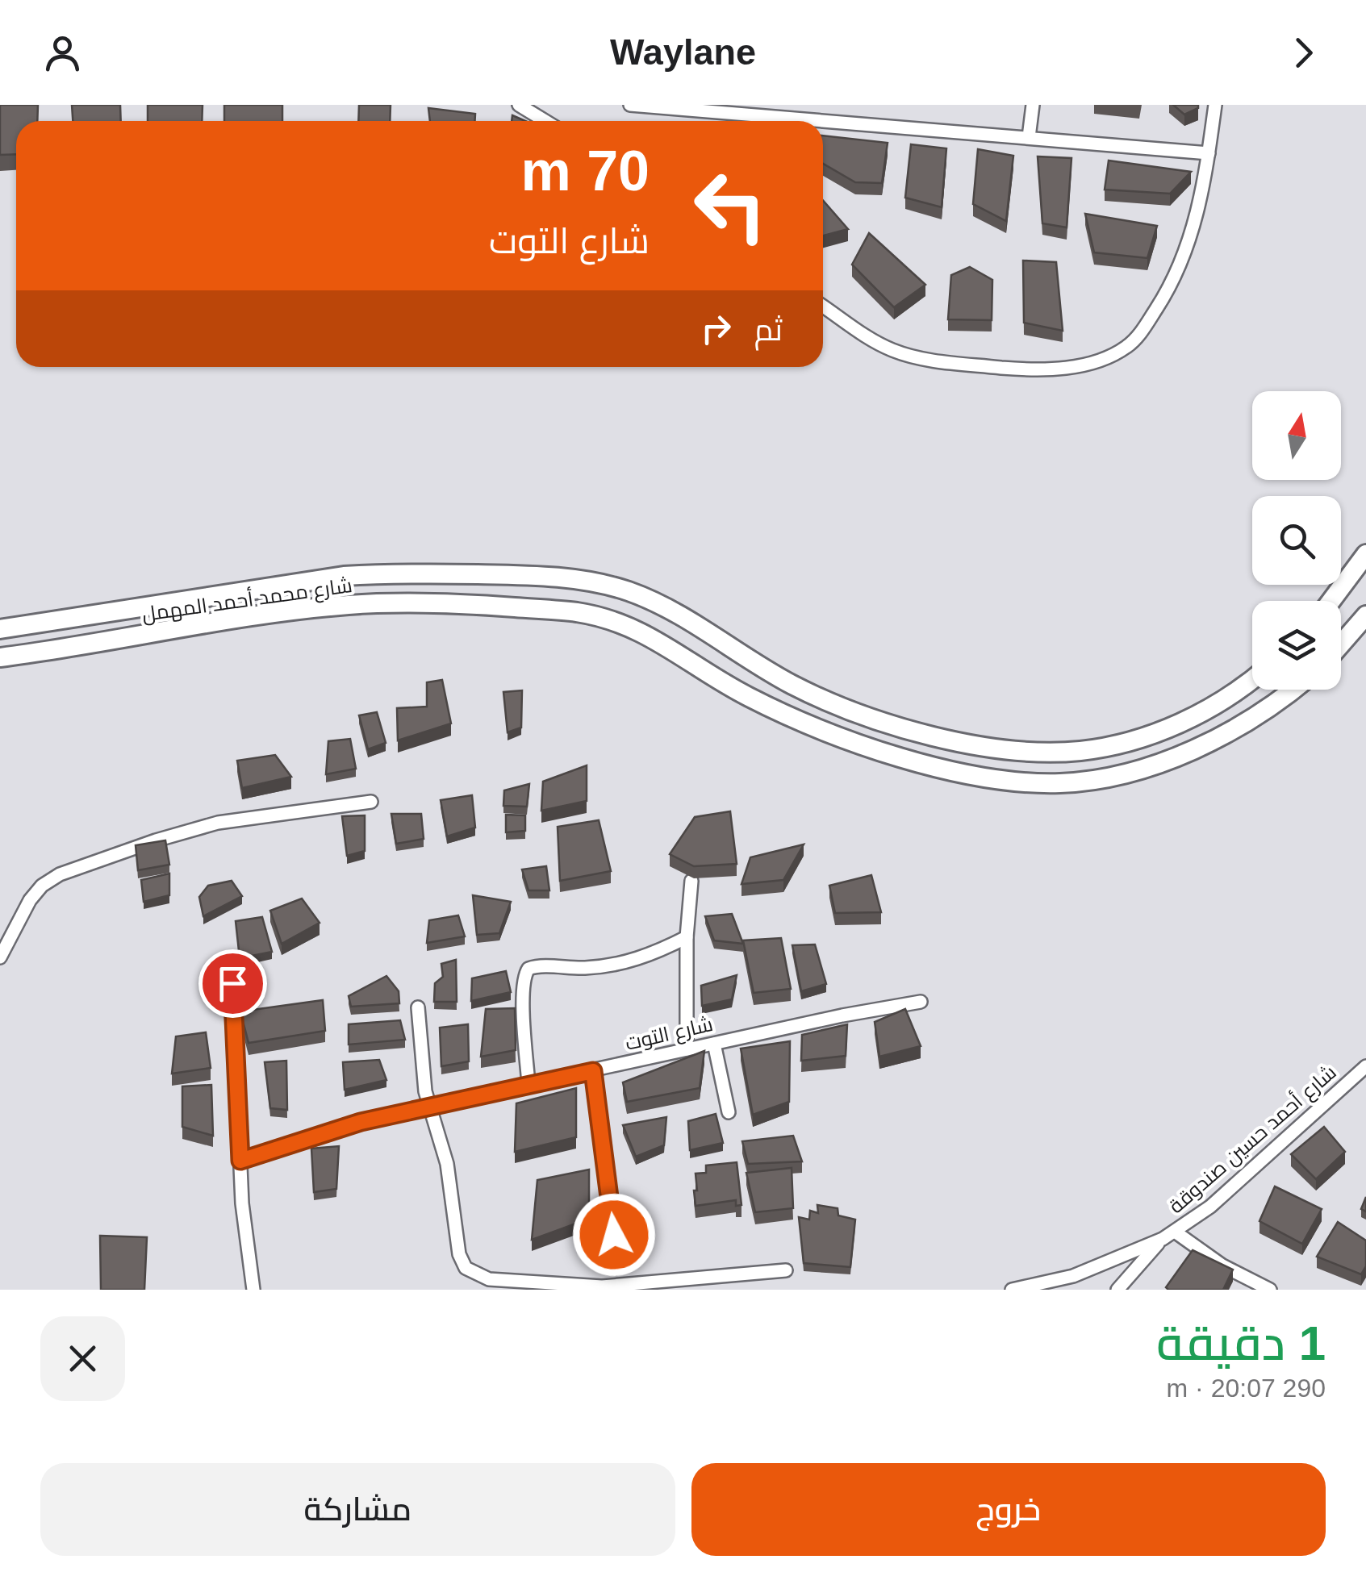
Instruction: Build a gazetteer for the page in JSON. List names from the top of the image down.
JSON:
{
  "streets": {
    "main road": ["شارع محمد أحمد المهمل"],
    "street": ["شارع التوت", "شارع أحمد حسين صندوقة"]
  },
  "north": "top",
  "page": {
    "header": "Waylane",
    "turn": ["70 m", "شارع التوت"],
    "then": "ثم",
    "heading": ["1 دقيقة", "290 m · 20:07"],
    "buttons": ["خروج", "مشاركة"]
  }
}
